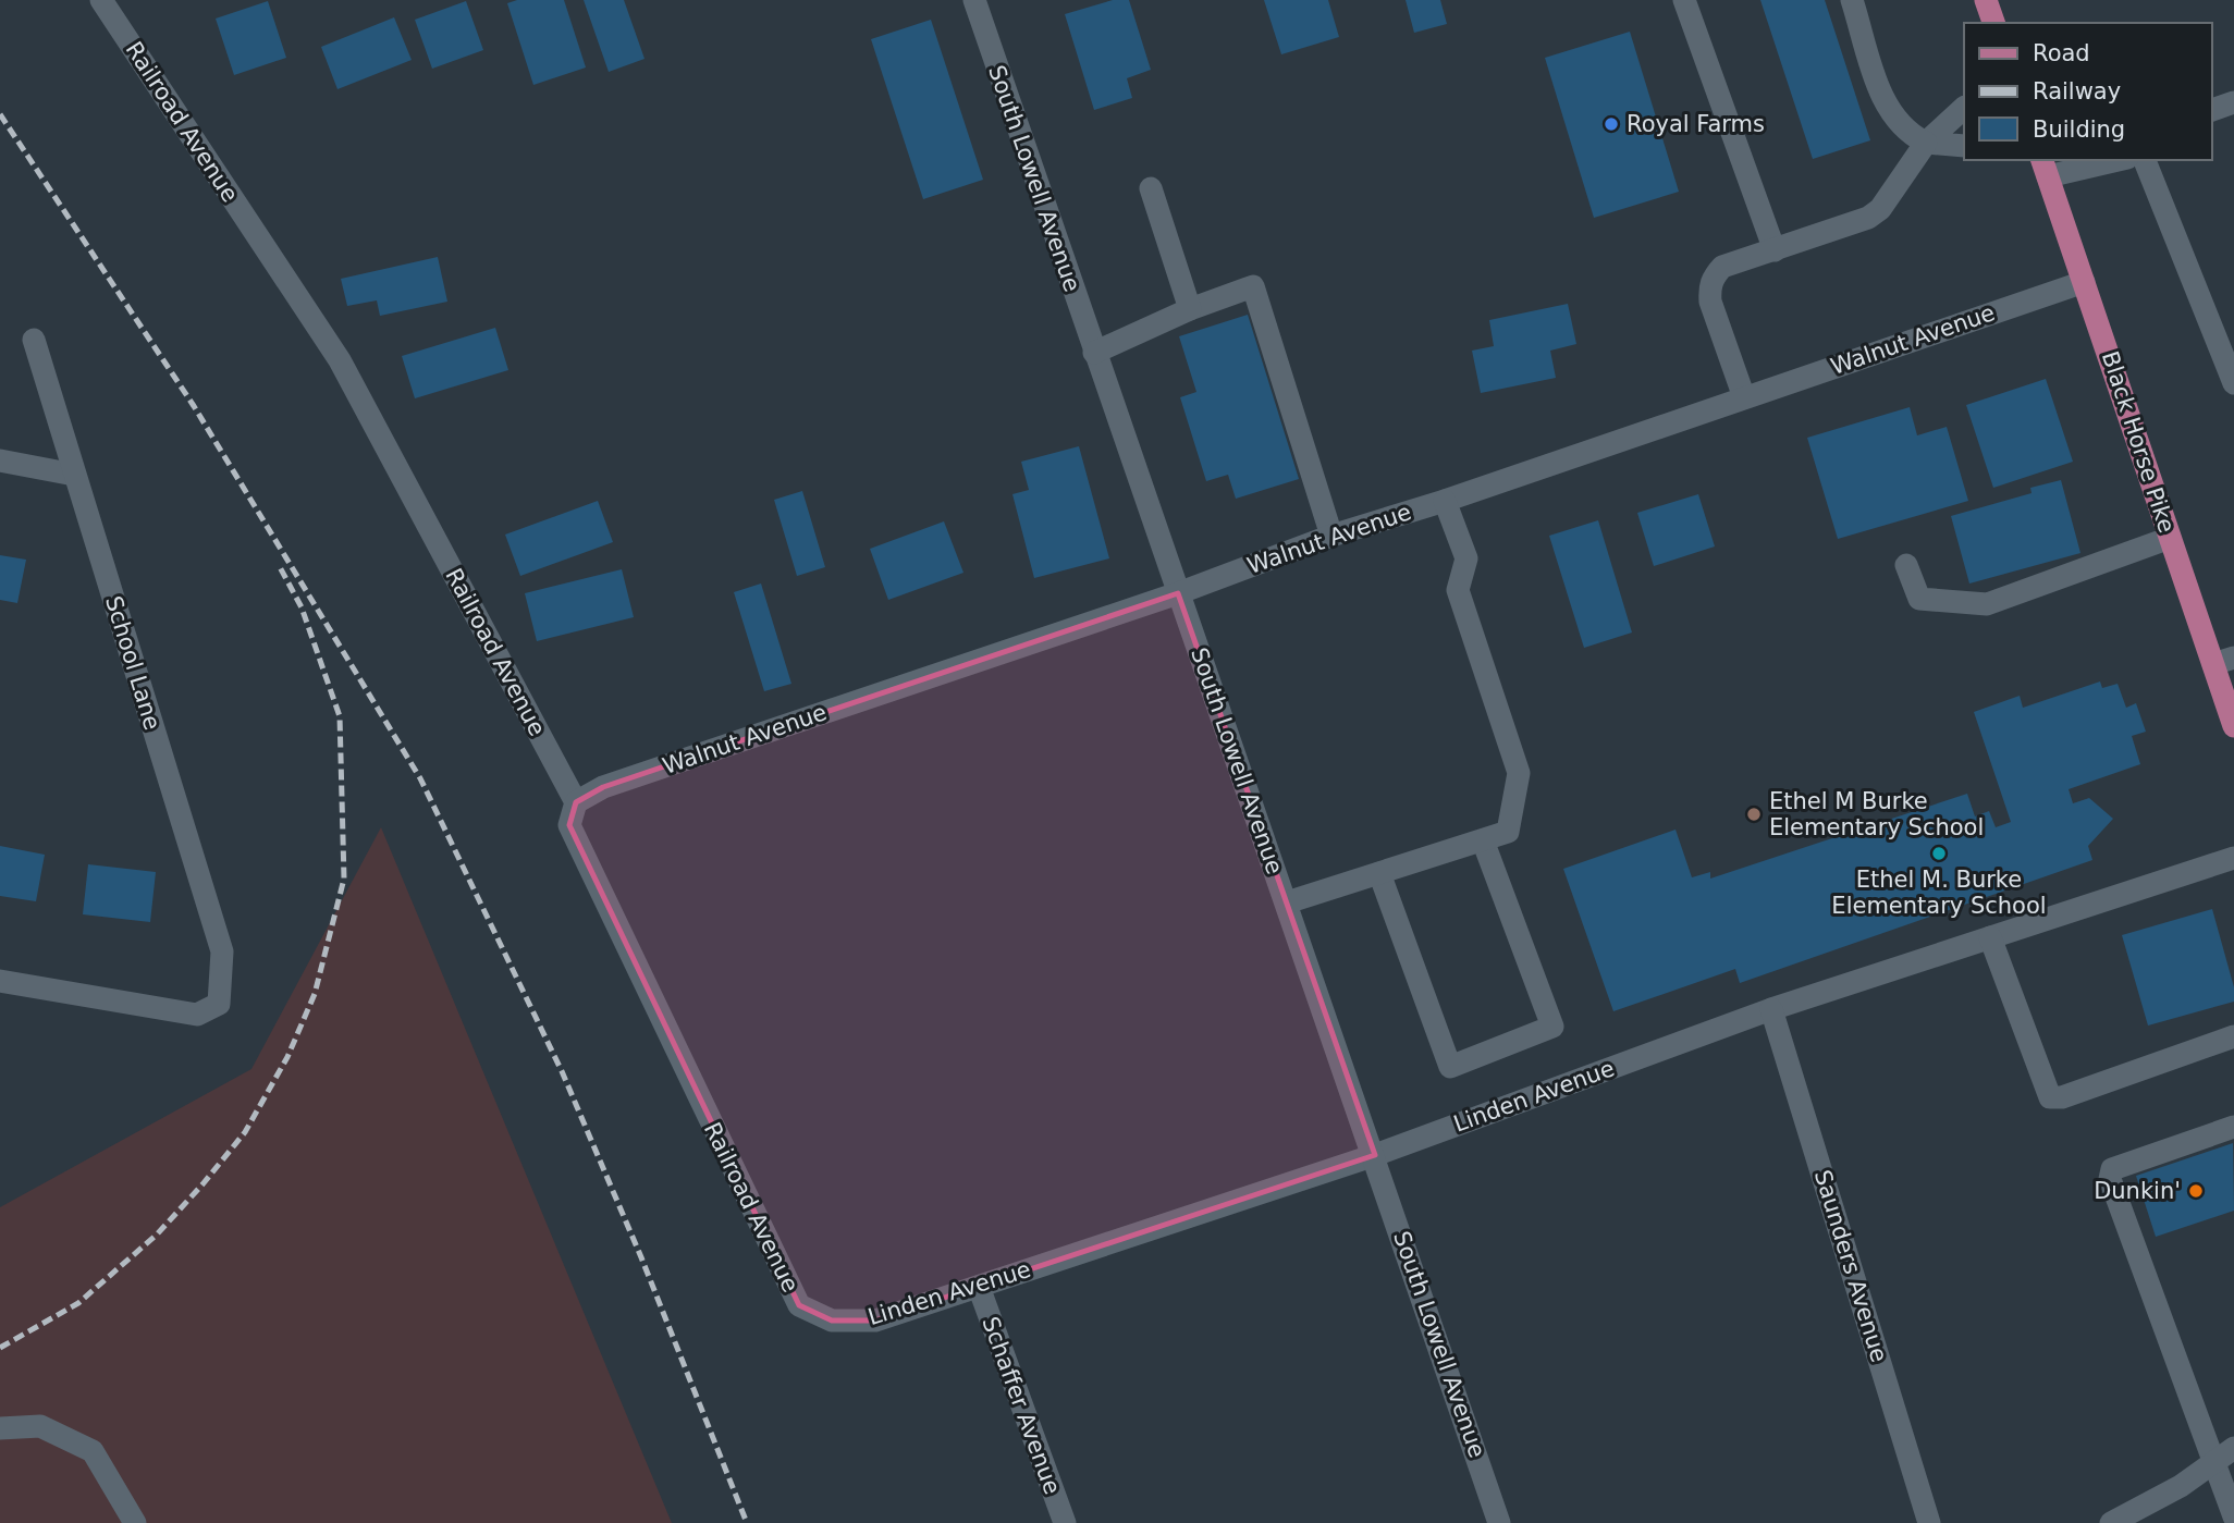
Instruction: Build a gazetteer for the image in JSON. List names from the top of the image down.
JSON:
{
  "streets": {
    "main road": ["Black Horse Pike"],
    "street": [
      "Railroad Avenue",
      "South Lowell Avenue",
      "Walnut Avenue",
      "School Lane",
      "Linden Avenue",
      "Saunders Avenue",
      "Schaffer Avenue"
    ]
  },
  "crossings": [
    ["Railroad Avenue", "Walnut Avenue"],
    ["Railroad Avenue", "Linden Avenue"],
    ["South Lowell Avenue", "Walnut Avenue"],
    ["South Lowell Avenue", "Linden Avenue"],
    ["Walnut Avenue", "Black Horse Pike"],
    ["Linden Avenue", "Saunders Avenue"],
    ["Linden Avenue", "Schaffer Avenue"]
  ],
  "places": [
    "Royal Farms",
    "Ethel M Burke Elementary School",
    "Ethel M. Burke Elementary School",
    "Dunkin'"
  ],
  "legend": ["Road", "Railway", "Building"]
}
